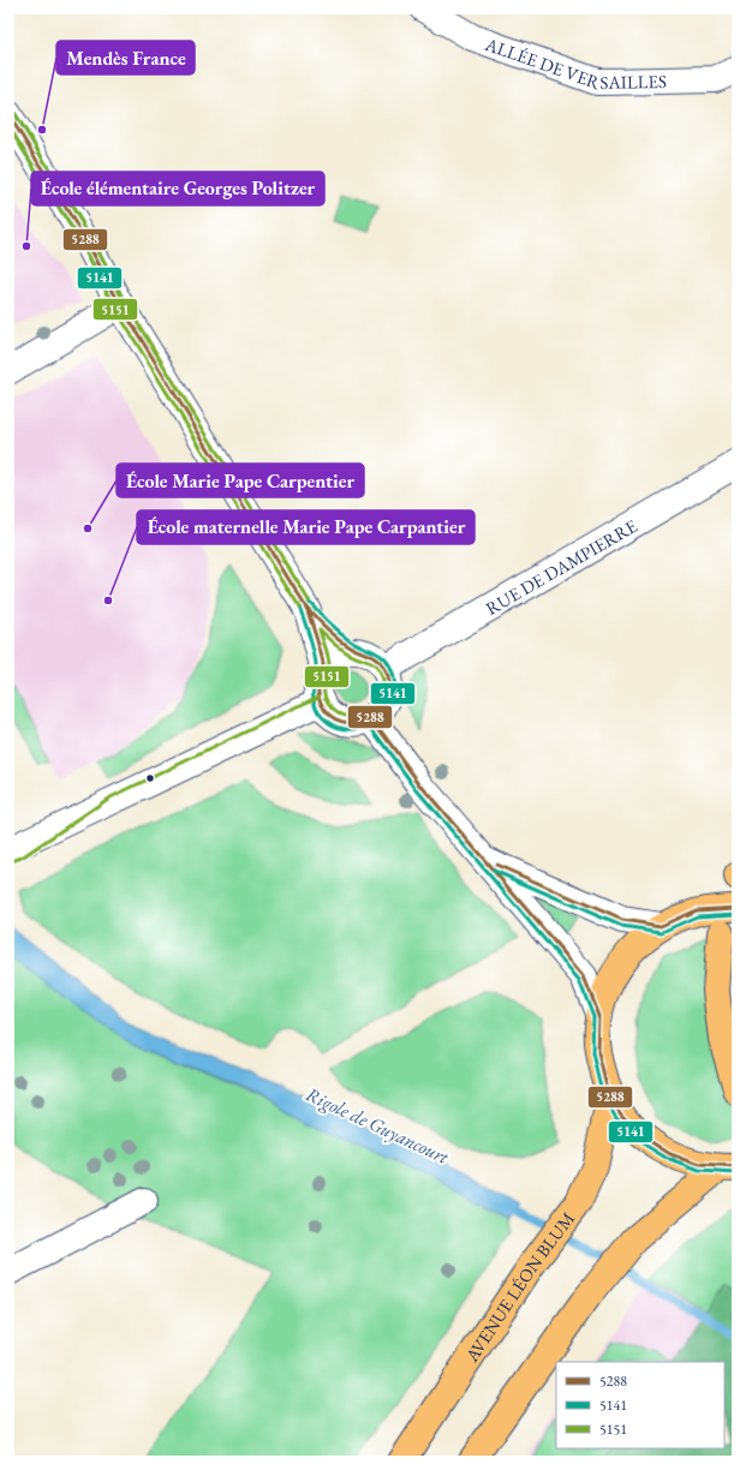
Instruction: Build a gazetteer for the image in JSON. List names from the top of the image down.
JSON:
{
  "streets": {
    "main road": ["AVENUE LÉON BLUM"],
    "street": ["ALLÉE DE VERSAILLES", "RUE DE DAMPIERRE"]
  },
  "water": ["Rigole de Guyancourt"],
  "places": [
    "Mendès France",
    "École élémentaire Georges Politzer",
    "École Marie Pape Carpentier",
    "École maternelle Marie Pape Carpantier"
  ],
  "lines": ["transit line 5141", "transit line 5151", "transit line 5288"],
  "legend": ["5288", "5141", "5151"]
}
